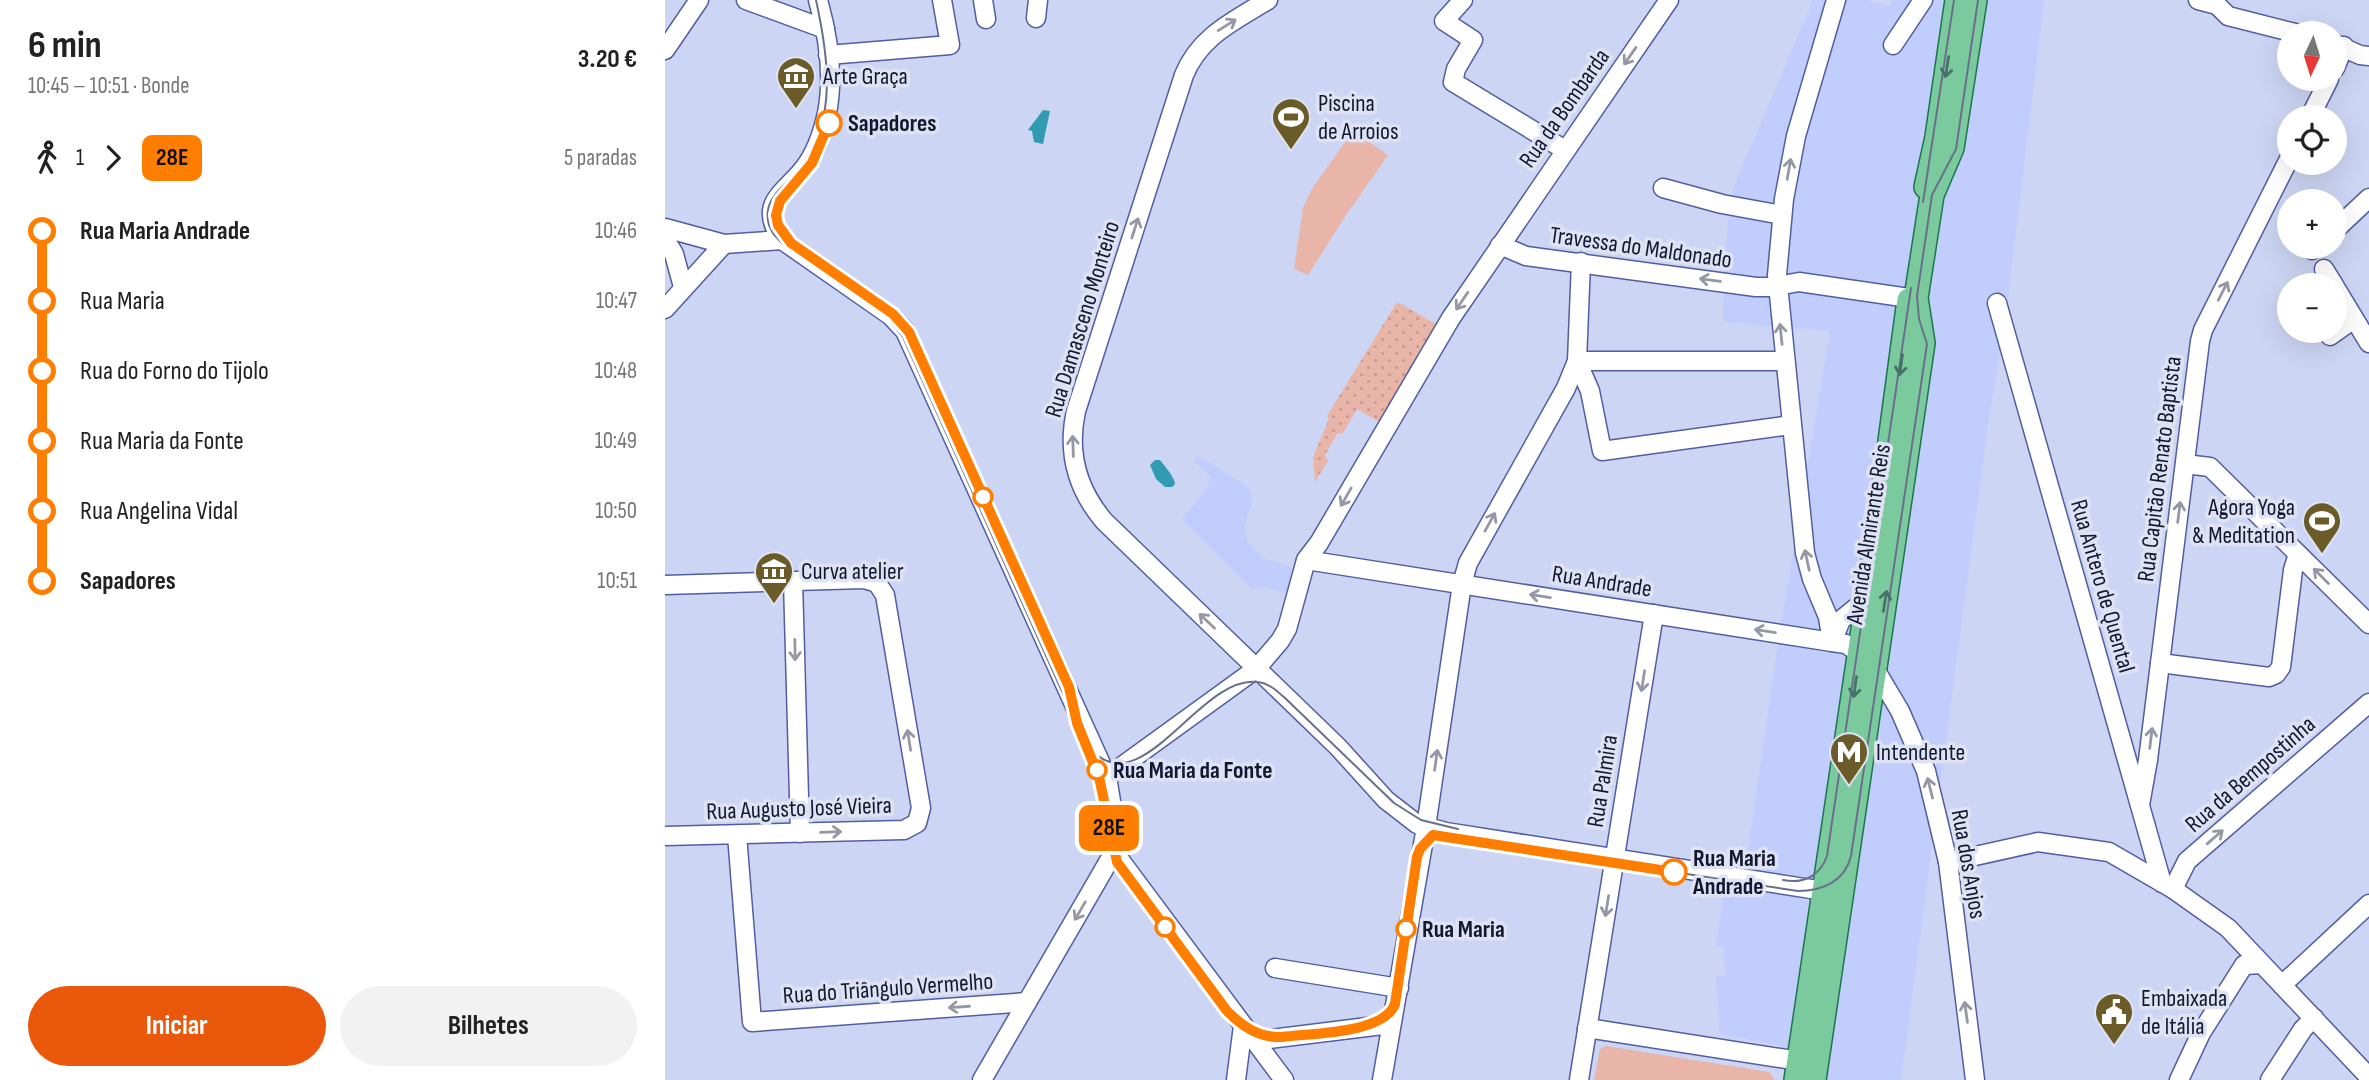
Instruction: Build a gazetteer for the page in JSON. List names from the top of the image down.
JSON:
{
  "streets": {
    "main road": ["Avenida Almirante Reis"],
    "street": [
      "Rua da Bombarda",
      "Travessa do Maldonado",
      "Rua Damasceno Monteiro",
      "Rua Capitão Renato Baptista",
      "Rua Andrade",
      "Rua Antero de Quental",
      "Rua da Bempostinha",
      "Rua Palmira",
      "Rua Augusto José Vieira",
      "Rua dos Anjos",
      "Rua do Triângulo Vermelho"
    ]
  },
  "crossings": [
    ["Rua da Bombarda", "Travessa do Maldonado"],
    ["Travessa do Maldonado", "Avenida Almirante Reis"],
    ["Rua Capitão Renato Baptista", "Rua Antero de Quental"],
    ["Avenida Almirante Reis", "Rua dos Anjos"],
    ["Rua Andrade", "Rua Palmira"],
    ["Rua Antero de Quental", "Rua da Bempostinha"],
    ["Rua Augusto José Vieira", "Rua do Triângulo Vermelho"]
  ],
  "one_way": [
    "Rua da Bombarda",
    "Rua Damasceno Monteiro",
    "Rua Capitão Renato Baptista",
    "Rua Andrade",
    "Rua Palmira",
    "Rua dos Anjos"
  ],
  "places": {
    "museum": ["Arte Graça", "Curva atelier"],
    "other": [
      "Sapadores",
      "Rua Maria da Fonte",
      "Rua Maria Andrade",
      "Rua Maria"
    ],
    "sports": ["Piscina de Arroios", "Agora Yoga & Meditation"],
    "metro station": ["Intendente"],
    "public building": ["Embaixada de Itália"]
  },
  "lines": ["tram line 28E"],
  "north": "bottom",
  "page": {
    "heading": ["6 min", "10:45 – 10:51 · Bonde", "3.20 €"],
    "on_map": "28E",
    "map_buttons": ["+", "−"],
    "legs": ["1", "28E", "5 paradas"],
    "list": [
      {
        "name": "Rua Maria Andrade",
        "value": "10:46"
      },
      {
        "name": "Rua Maria",
        "value": "10:47"
      },
      {
        "name": "Rua do Forno do Tijolo",
        "value": "10:48"
      },
      {
        "name": "Rua Maria da Fonte",
        "value": "10:49"
      },
      {
        "name": "Rua Angelina Vidal",
        "value": "10:50"
      },
      {
        "name": "Sapadores",
        "value": "10:51"
      }
    ],
    "buttons": ["Iniciar", "Bilhetes"]
  }
}
